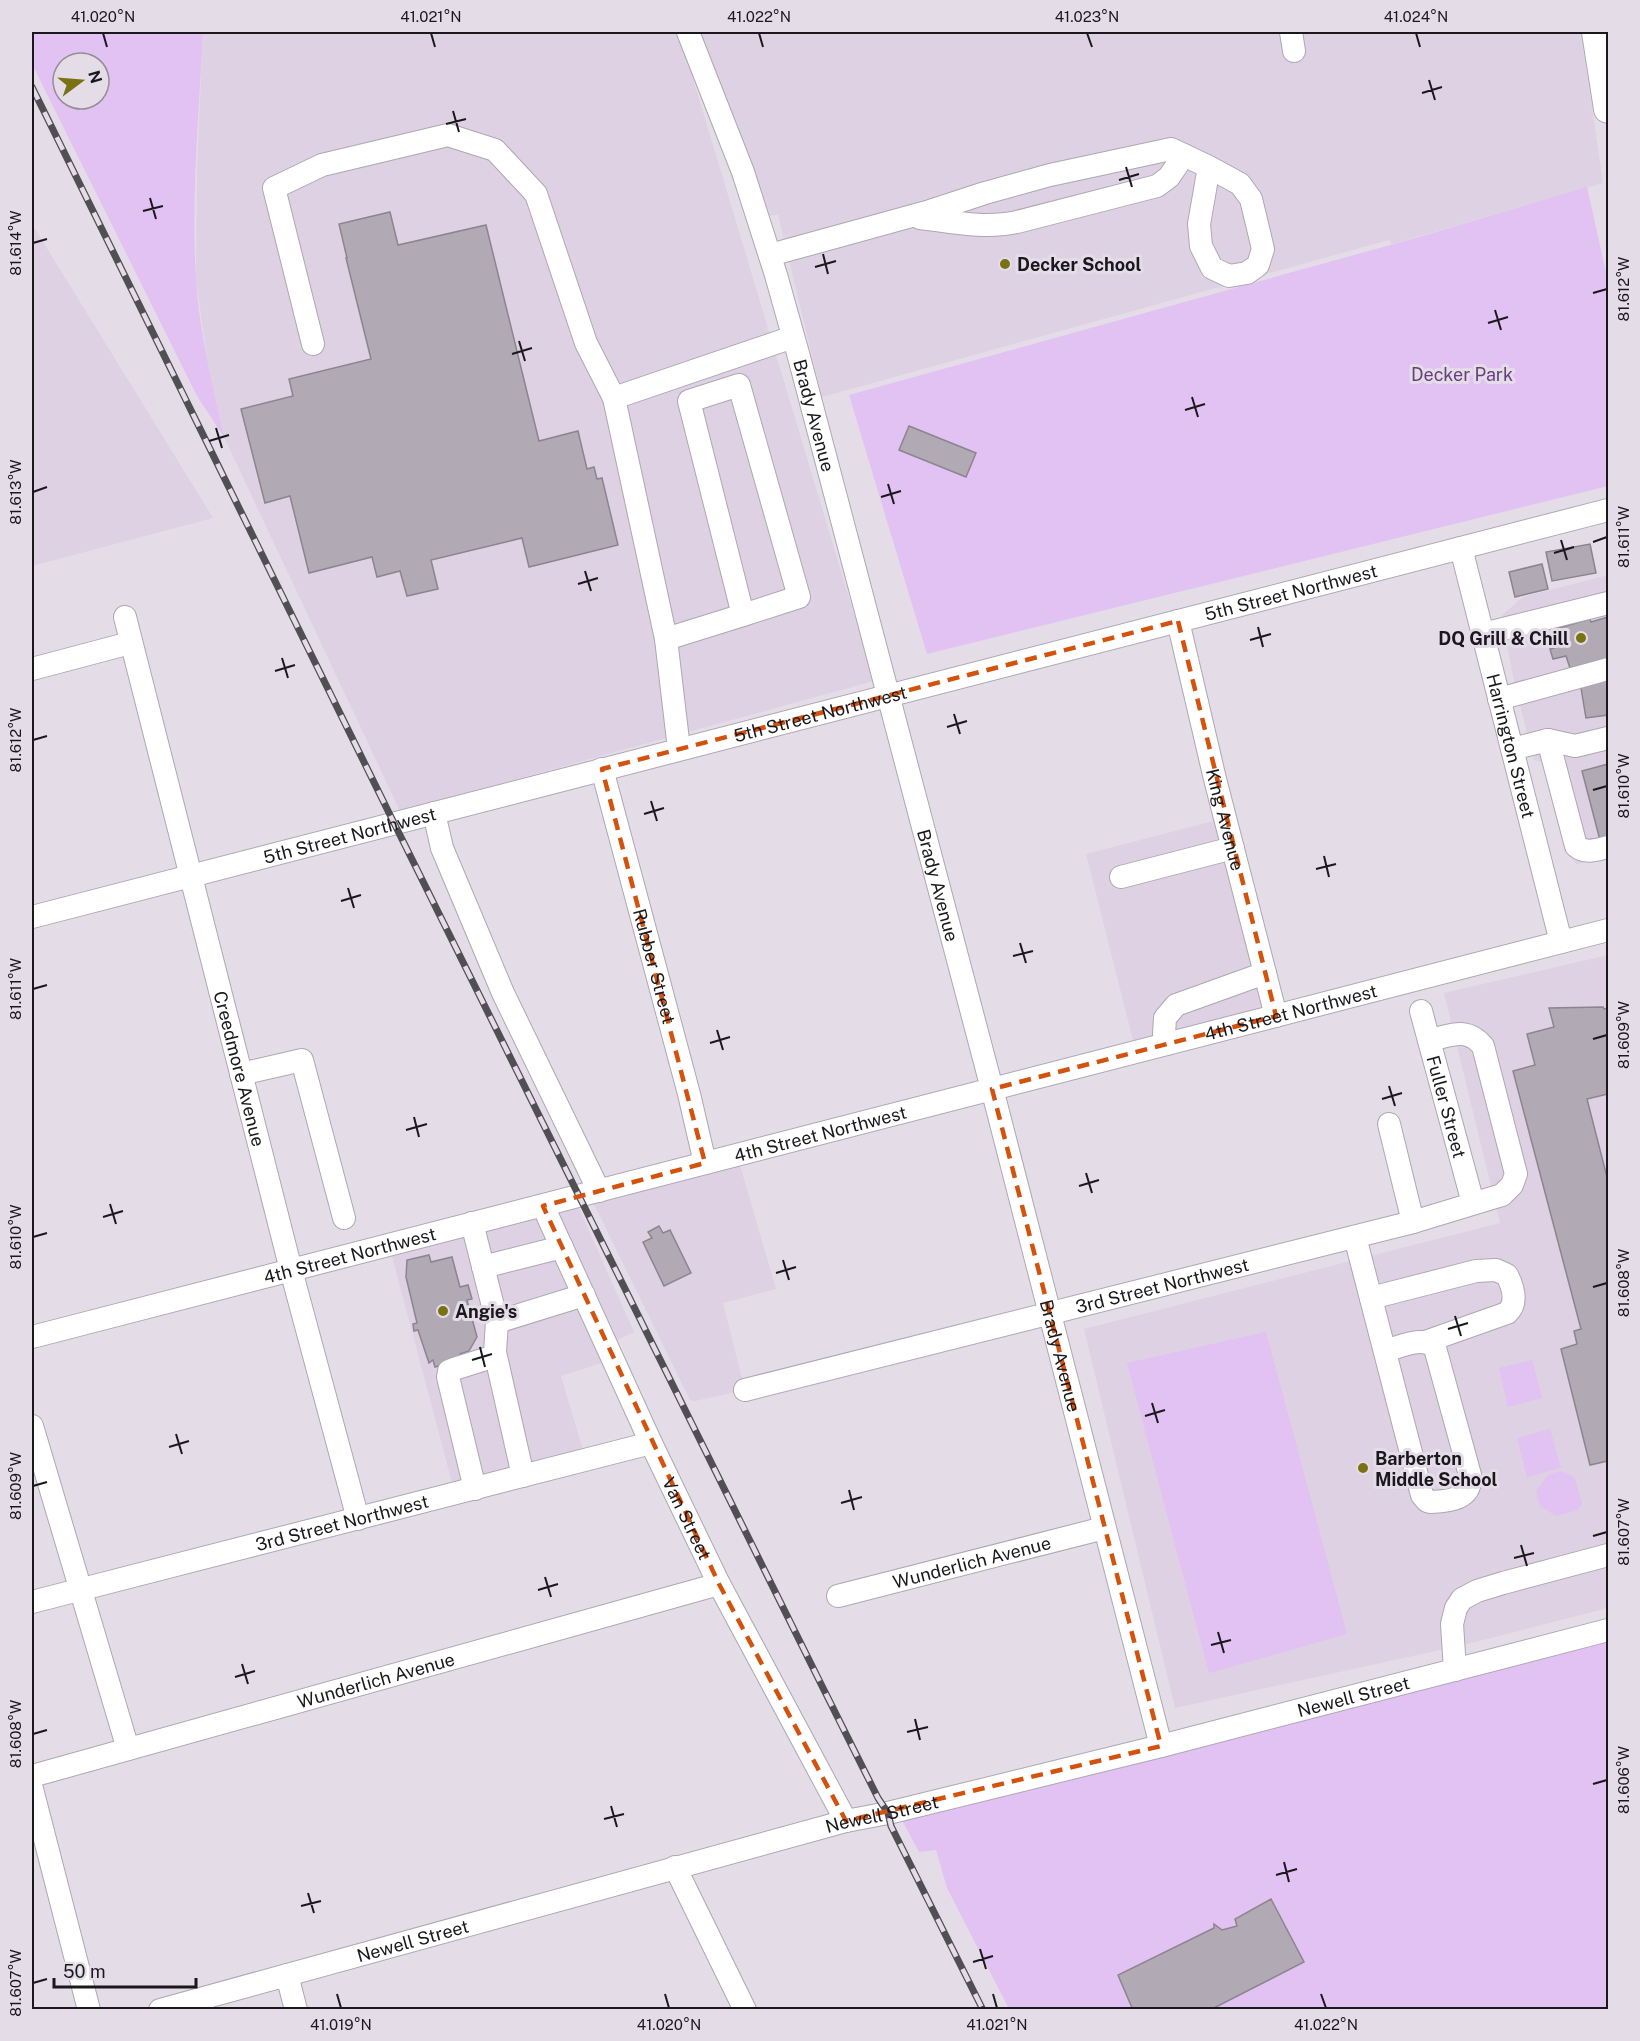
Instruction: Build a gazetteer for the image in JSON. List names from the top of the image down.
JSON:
{
  "streets": {
    "street": [
      "Brady Avenue",
      "5th Street Northwest",
      "Harrington Street",
      "King Avenue",
      "Rubber Street",
      "4th Street Northwest",
      "Creedmore Avenue",
      "Fuller Street",
      "3rd Street Northwest",
      "Van Street",
      "Wunderlich Avenue",
      "Newell Street"
    ]
  },
  "crossings": [
    ["Brady Avenue", "5th Street Northwest"],
    ["Brady Avenue", "4th Street Northwest"],
    ["Brady Avenue", "3rd Street Northwest"],
    ["Brady Avenue", "Wunderlich Avenue"],
    ["Brady Avenue", "Newell Street"],
    ["5th Street Northwest", "Harrington Street"],
    ["5th Street Northwest", "King Avenue"],
    ["5th Street Northwest", "Rubber Street"],
    ["5th Street Northwest", "Creedmore Avenue"],
    ["Harrington Street", "4th Street Northwest"],
    ["King Avenue", "4th Street Northwest"],
    ["Rubber Street", "4th Street Northwest"],
    ["4th Street Northwest", "Creedmore Avenue"],
    ["4th Street Northwest", "Van Street"],
    ["Creedmore Avenue", "3rd Street Northwest"],
    ["Fuller Street", "3rd Street Northwest"],
    ["3rd Street Northwest", "Van Street"],
    ["Van Street", "Wunderlich Avenue"],
    ["Van Street", "Newell Street"]
  ],
  "parks": ["Decker Park"],
  "places": [
    "Decker School",
    "DQ Grill & Chill",
    "Angie's",
    "Barberton Middle School"
  ],
  "scale_bar": "50 m",
  "north": "right",
  "coordinates": [
    "41.020°N",
    "41.021°N",
    "41.022°N",
    "41.023°N",
    "41.024°N",
    "81.614°W",
    "81.612°W",
    "81.613°W",
    "81.611°W",
    "81.610°W",
    "81.609°W",
    "81.608°W",
    "81.607°W",
    "81.606°W",
    "41.019°N"
  ]
}
